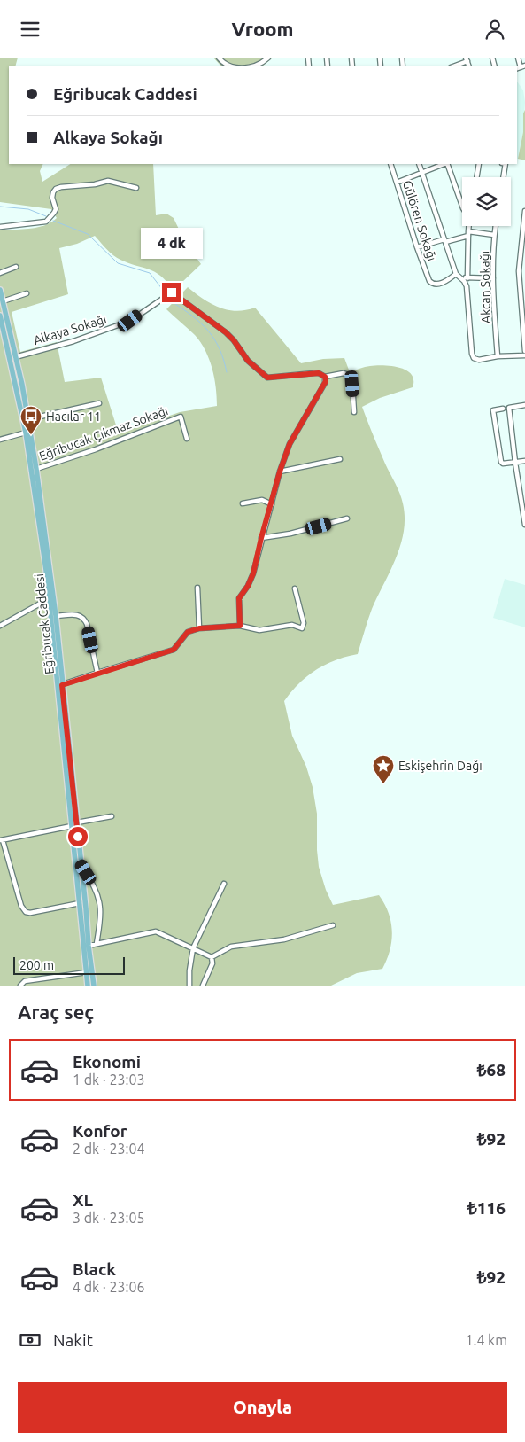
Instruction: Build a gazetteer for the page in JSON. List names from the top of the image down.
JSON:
{
  "streets": {
    "main road": ["Eğribucak Caddesi"],
    "street": [
      "Gülören Sokağı",
      "Akcan Sokağı",
      "Alkaya Sokağı",
      "Eğribucak Çıkmaz Sokağı"
    ]
  },
  "crossings": [
    ["Alkaya Sokağı", "Eğribucak Caddesi"],
    ["Eğribucak Çıkmaz Sokağı", "Eğribucak Caddesi"]
  ],
  "places": {
    "bus stop": ["Hacılar 11"],
    "place": ["Eskişehrin Dağı"]
  },
  "scale_bar": "200 m",
  "page": {
    "header": "Vroom",
    "banner": ["Eğribucak Caddesi", "Alkaya Sokağı"],
    "bubble": "4 dk",
    "scale": "200 m",
    "heading": "Araç seç",
    "list": [
      {
        "name": "Ekonomi",
        "note": "1 dk · 23:03",
        "value": "₺68"
      },
      {
        "name": "Konfor",
        "note": "2 dk · 23:04",
        "value": "₺92"
      },
      {
        "name": "XL",
        "note": "3 dk · 23:05",
        "value": "₺116"
      },
      {
        "name": "Black",
        "note": "4 dk · 23:06",
        "value": "₺92"
      }
    ],
    "pay": ["Nakit", "1.4 km"],
    "buttons": "Onayla"
  }
}
